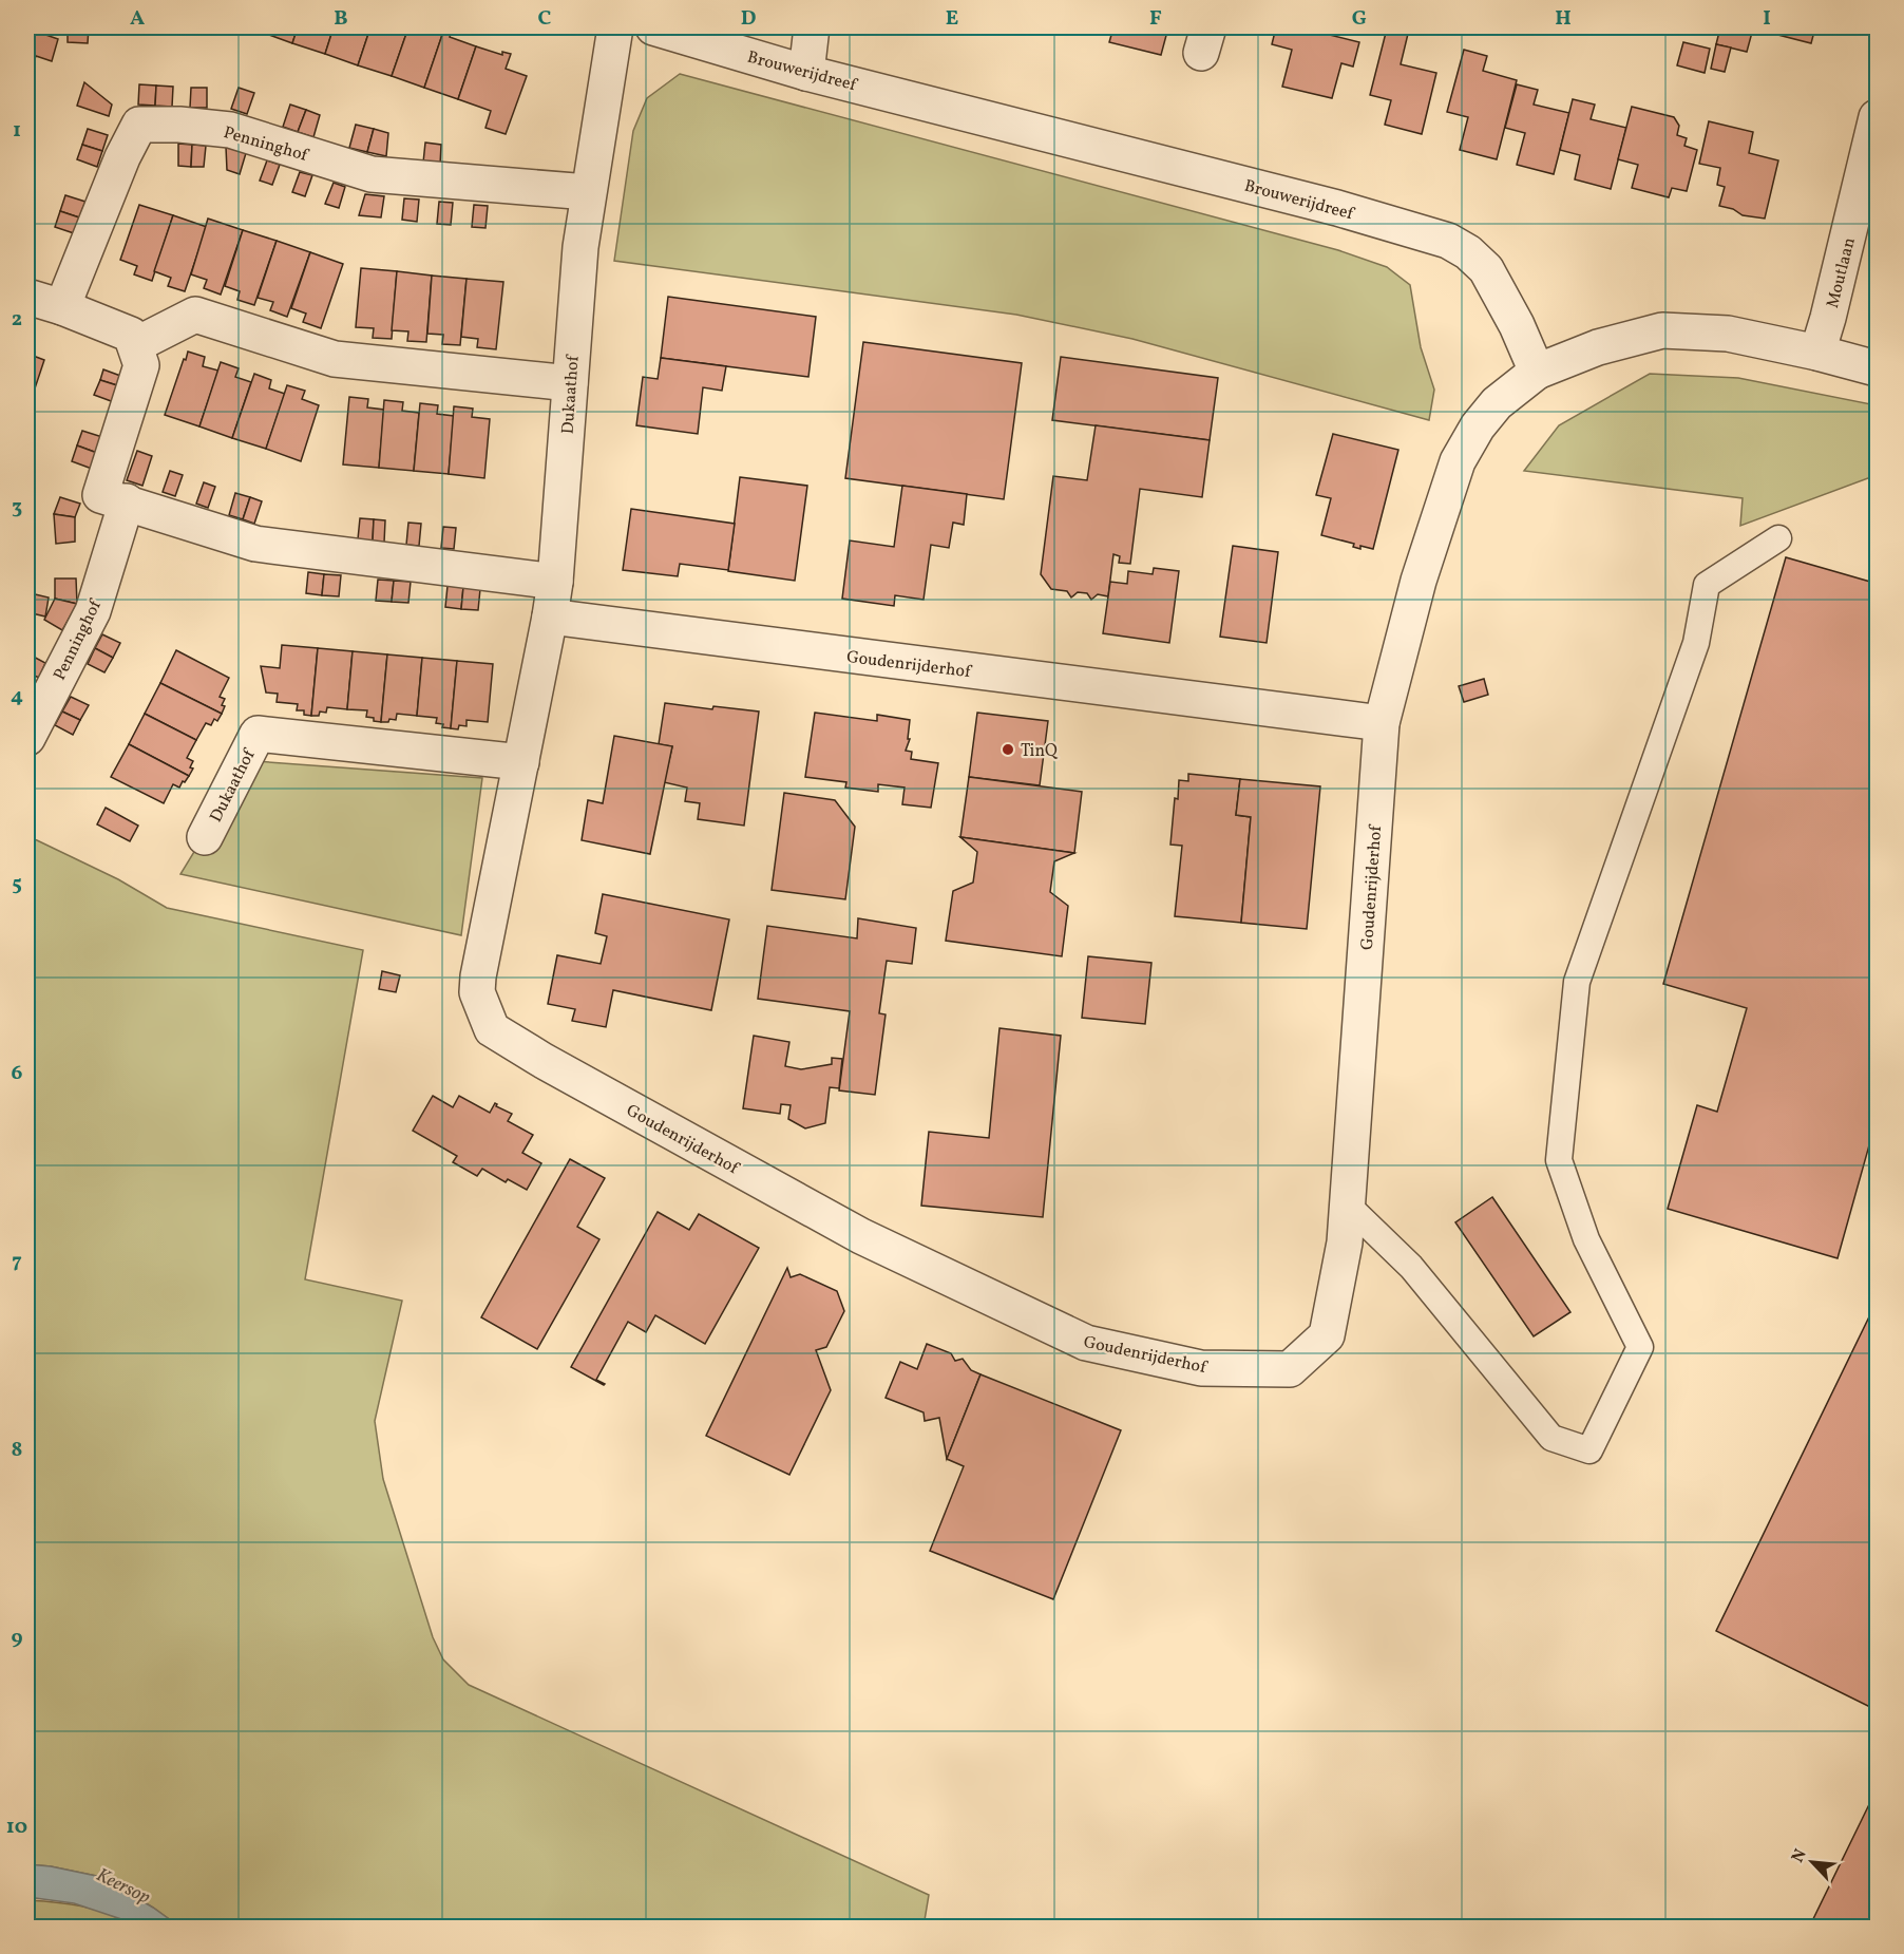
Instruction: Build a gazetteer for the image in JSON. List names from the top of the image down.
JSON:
{
  "streets": {
    "street": [
      "Brouwerijdreef",
      "Penninghof",
      "Moutlaan",
      "Dukaathof",
      "Goudenrijderhof"
    ]
  },
  "crossings": [
    ["Brouwerijdreef", "Goudenrijderhof"],
    ["Penninghof", "Dukaathof"],
    ["Dukaathof", "Goudenrijderhof"]
  ],
  "water": ["Keersop"],
  "places": ["TinQ"],
  "north": "top left",
  "grid": {
    "columns": [
      "A",
      "B",
      "C",
      "D",
      "E",
      "F",
      "G",
      "H",
      "I"
    ],
    "rows": [
      "1",
      "2",
      "3",
      "4",
      "5",
      "6",
      "7",
      "8",
      "9",
      "10"
    ]
  }
}
